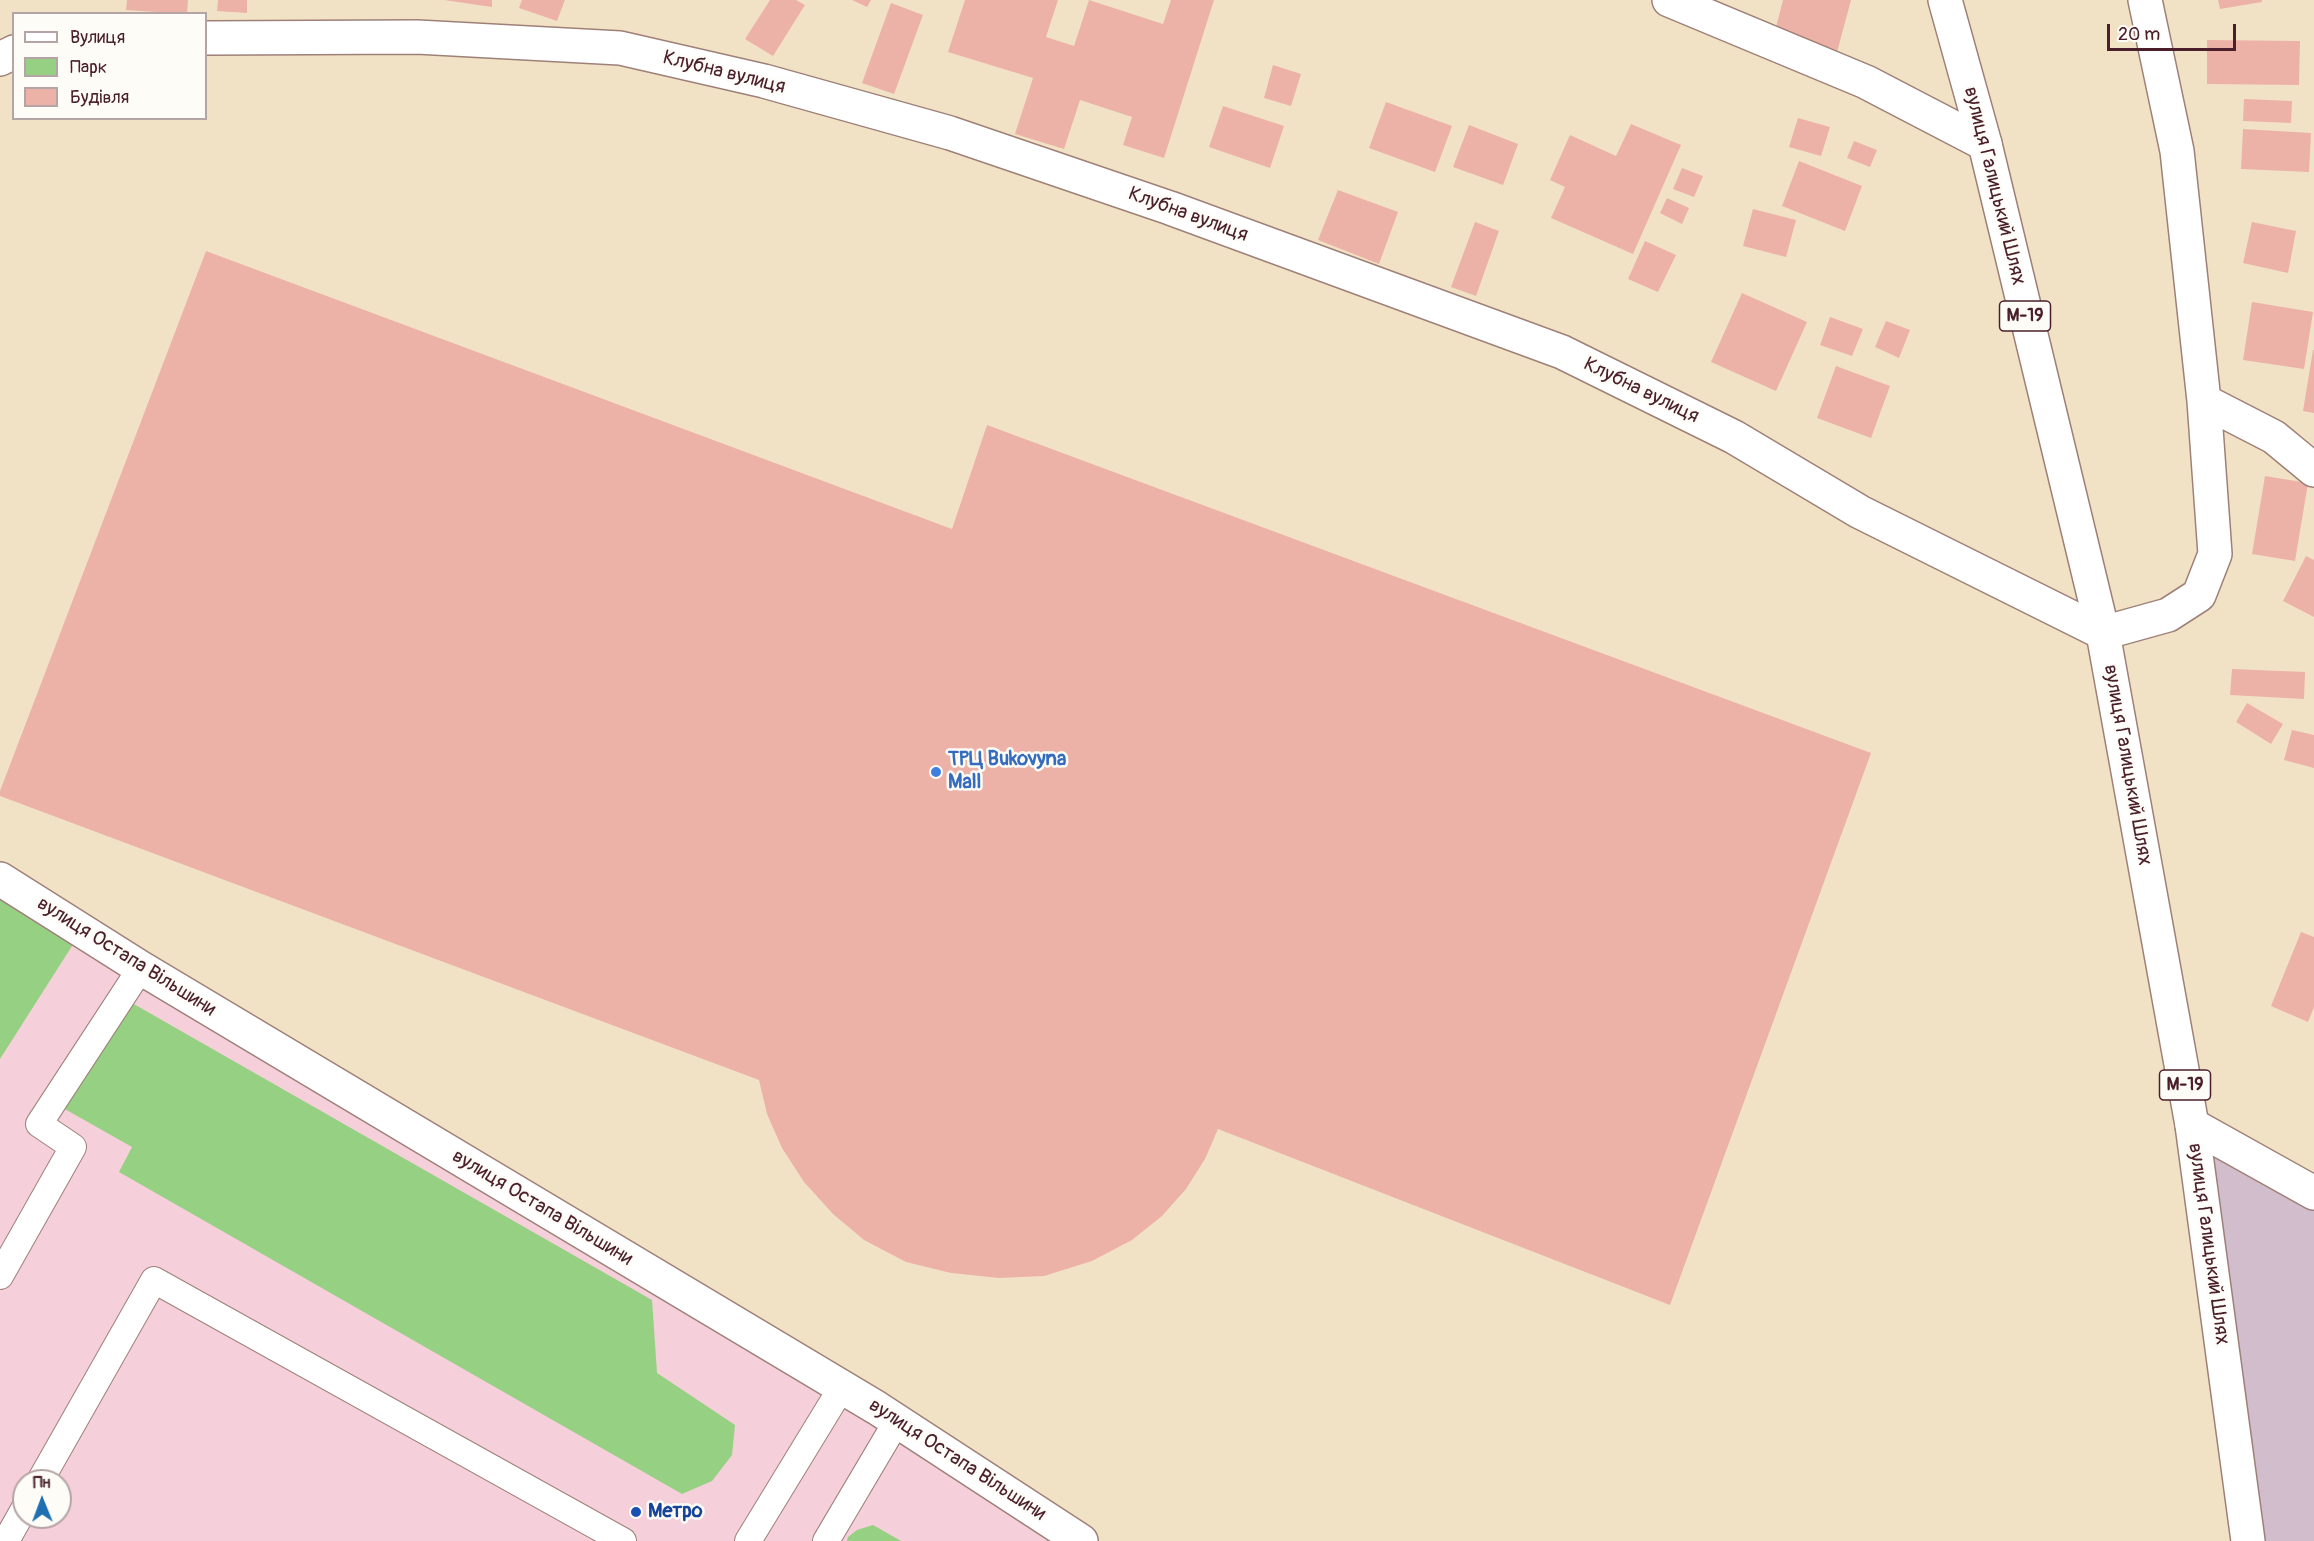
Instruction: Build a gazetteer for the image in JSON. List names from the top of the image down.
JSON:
{
  "streets": {
    "main road": [
      "Клубна вулиця",
      "вулиця Галицький Шлях",
      "М-19",
      "вулиця Остапа Вільшини"
    ]
  },
  "crossings": [
    ["Клубна вулиця", "вулиця Галицький Шлях"]
  ],
  "places": ["ТРЦ Bukovyna Mall", "Метро"],
  "legend": ["Вулиця", "Парк", "Будівля"],
  "scale_bar": "20 m",
  "north": "top"
}
